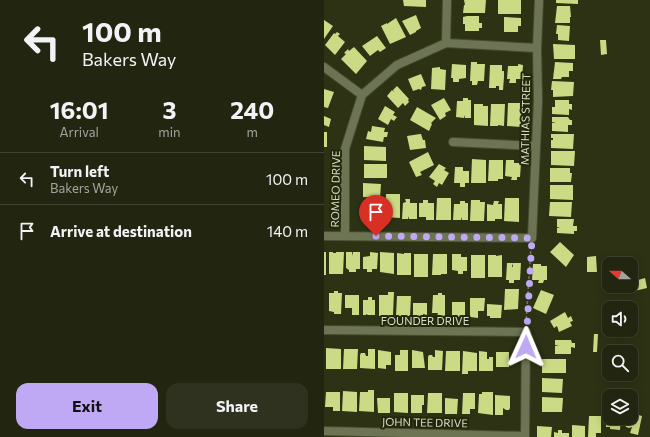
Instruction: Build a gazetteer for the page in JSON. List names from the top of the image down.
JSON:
{
  "streets": {
    "street": [
      "MATHIAS STREET",
      "ROMEO DRIVE",
      "FOUNDER DRIVE",
      "JOHN TEE DRIVE"
    ]
  },
  "north": "left",
  "page": {
    "turn": ["100 m", "Bakers Way"],
    "eta": [
      "16:01",
      "Arrival",
      "3",
      "min",
      "240",
      "m"
    ],
    "list": [
      {
        "name": "Turn left",
        "note": "Bakers Way",
        "value": "100 m"
      },
      {
        "name": "Arrive at destination",
        "value": "140 m"
      }
    ],
    "buttons": ["Exit", "Share"]
  }
}
